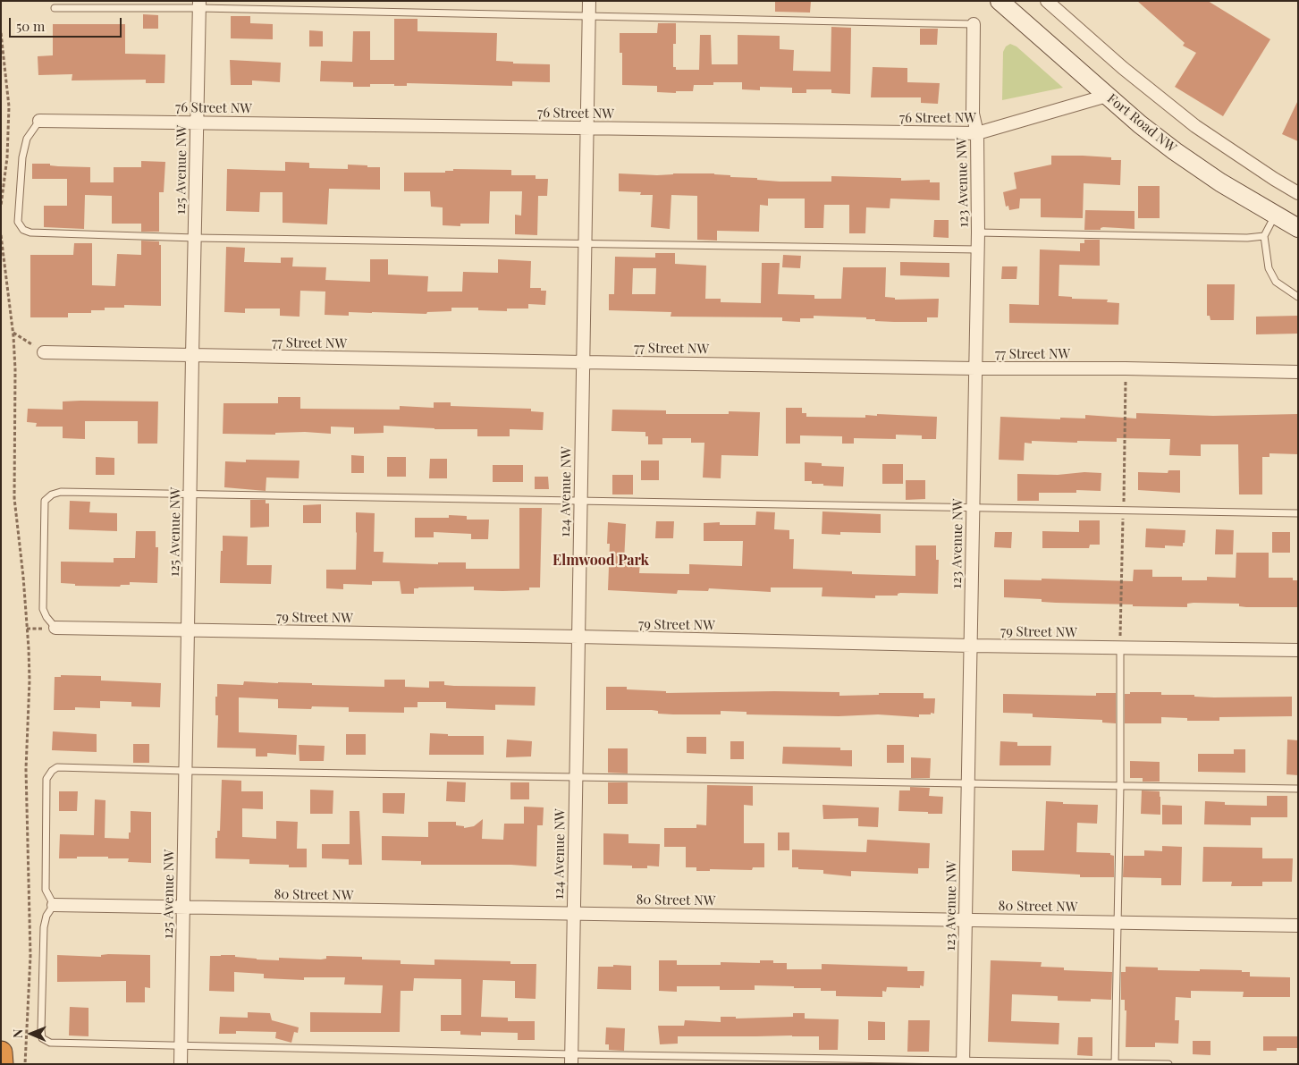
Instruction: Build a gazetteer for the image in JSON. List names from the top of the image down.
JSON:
{
  "streets": {
    "street": [
      "76 Street NW",
      "Fort Road NW",
      "125 Avenue NW",
      "123 Avenue NW",
      "77 Street NW",
      "124 Avenue NW",
      "79 Street NW",
      "80 Street NW"
    ]
  },
  "crossings": [
    ["76 Street NW", "Fort Road NW"],
    ["76 Street NW", "125 Avenue NW"],
    ["76 Street NW", "123 Avenue NW"],
    ["76 Street NW", "124 Avenue NW"],
    ["125 Avenue NW", "77 Street NW"],
    ["125 Avenue NW", "79 Street NW"],
    ["125 Avenue NW", "80 Street NW"],
    ["123 Avenue NW", "77 Street NW"],
    ["123 Avenue NW", "79 Street NW"],
    ["123 Avenue NW", "80 Street NW"],
    ["77 Street NW", "124 Avenue NW"],
    ["124 Avenue NW", "79 Street NW"],
    ["124 Avenue NW", "80 Street NW"]
  ],
  "districts": ["Elmwood Park"],
  "scale_bar": "50 m",
  "north": "left"
}
